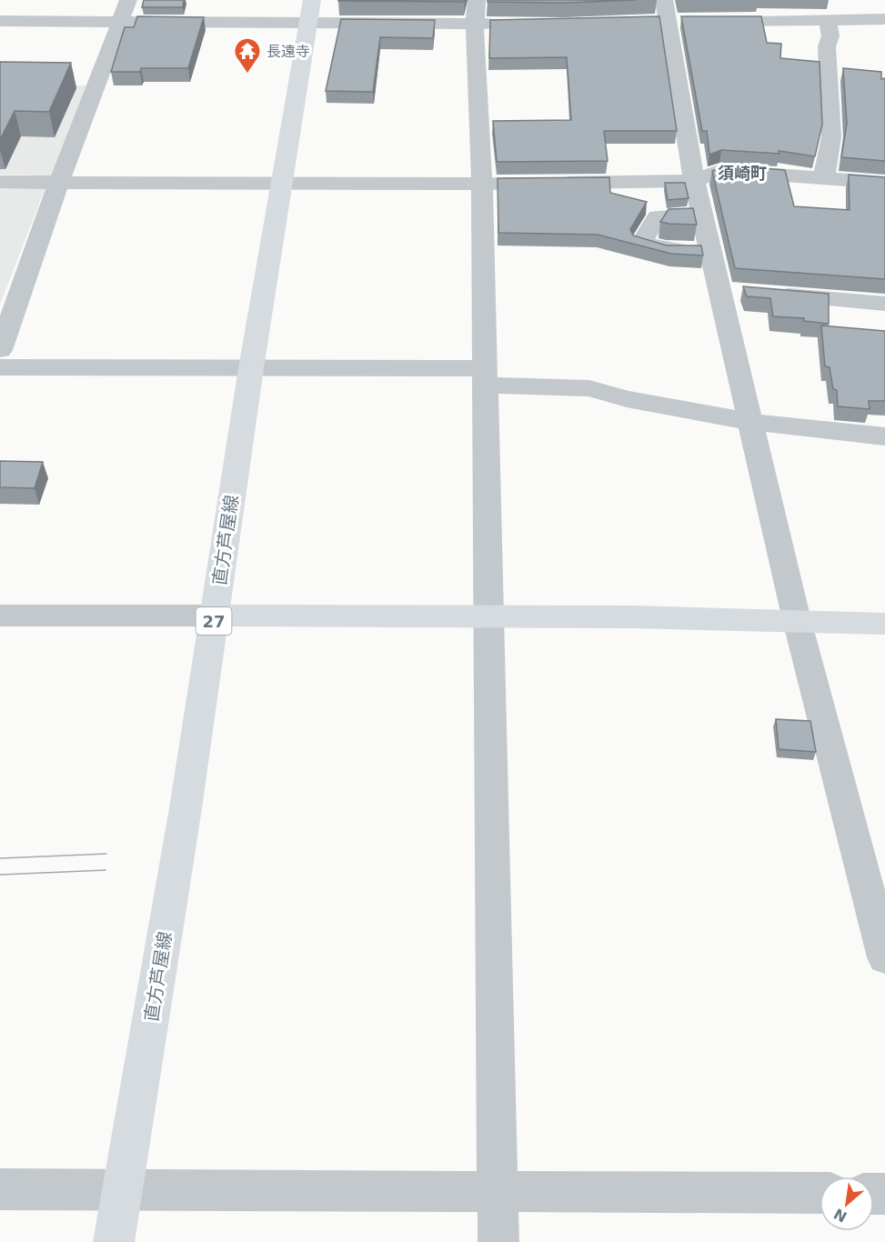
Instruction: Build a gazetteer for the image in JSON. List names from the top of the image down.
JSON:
{
  "streets": {
    "main road": ["直方芦屋線", "27"]
  },
  "districts": ["須崎町"],
  "places": {
    "temple": ["長遠寺"]
  },
  "north": "bottom left"
}
